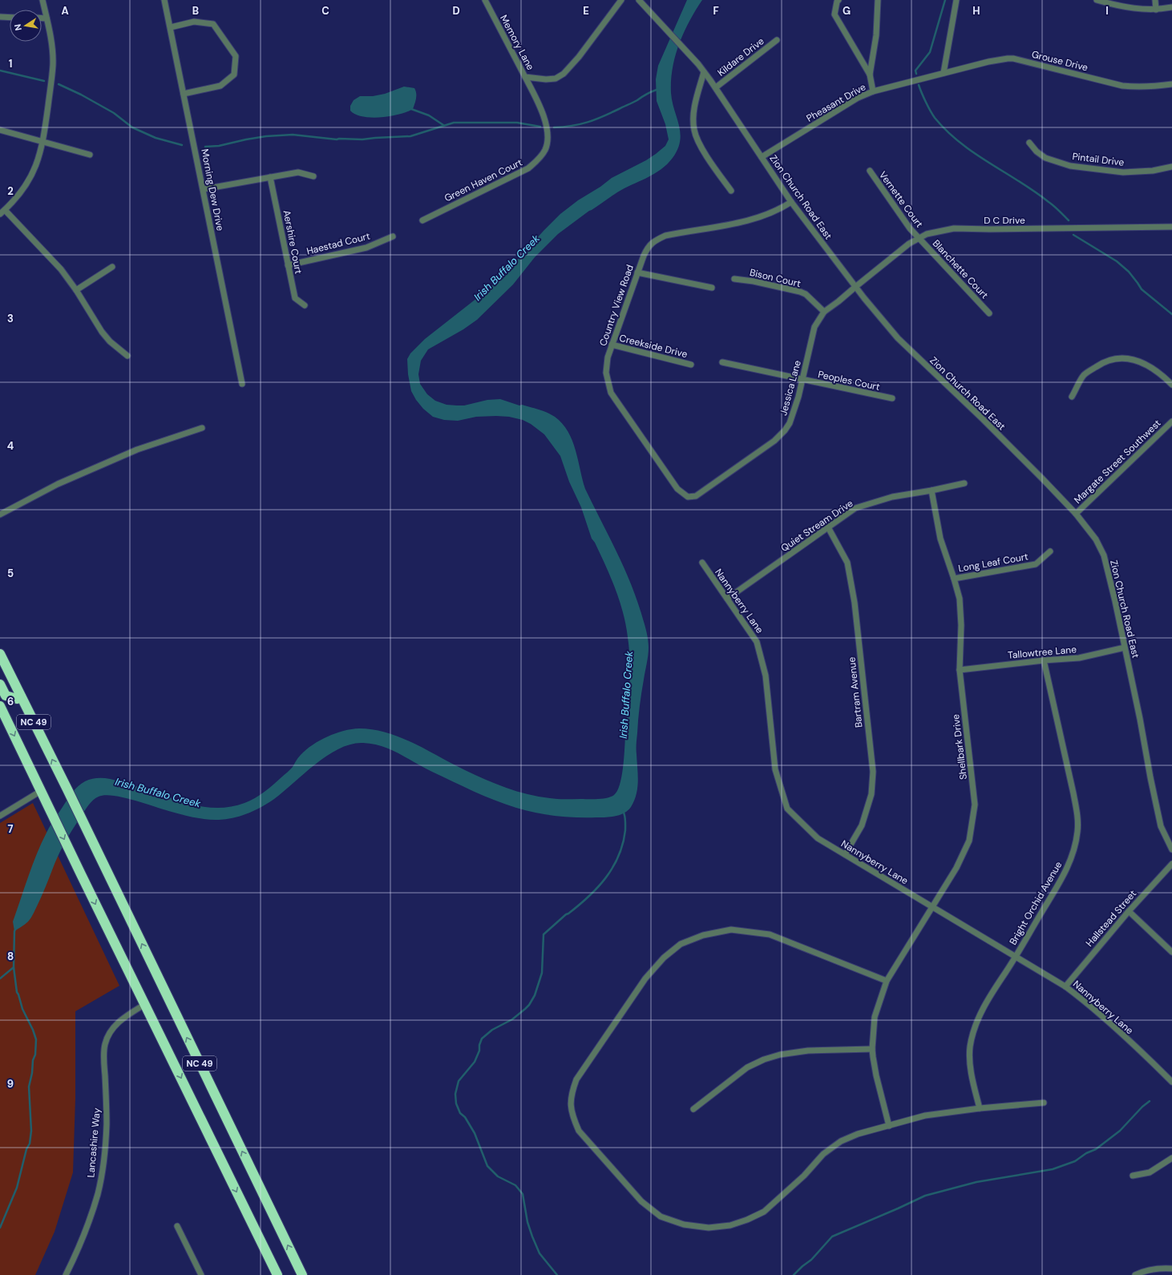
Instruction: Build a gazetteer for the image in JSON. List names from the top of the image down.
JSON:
{
  "streets": {
    "highway": ["NC 49"],
    "street": [
      "Memory Lane",
      "Kildare Drive",
      "Grouse Drive",
      "Pheasant Drive",
      "Pintail Drive",
      "Green Haven Court",
      "Morning Dew Drive",
      "Zion Church Road East",
      "Vernette Court",
      "D C Drive",
      "Aershire Court",
      "Haestad Court",
      "Blanchette Court",
      "Bison Court",
      "Country View Road",
      "Creekside Drive",
      "Peoples Court",
      "Jessica Lane",
      "Margate Street Southwest",
      "Quiet Stream Drive",
      "Long Leaf Court",
      "Nannyberry Lane",
      "Tallowtree Lane",
      "Bartram Avenue",
      "Shellbark Drive",
      "Bright Orchid Avenue",
      "Hallstead Street",
      "Lancashire Way"
    ]
  },
  "crossings": [
    ["Memory Lane", "Green Haven Court"],
    ["Kildare Drive", "Zion Church Road East"],
    ["Grouse Drive", "Pheasant Drive"],
    ["Pheasant Drive", "Zion Church Road East"],
    ["Zion Church Road East", "D C Drive"],
    ["Zion Church Road East", "Country View Road"],
    ["Zion Church Road East", "Jessica Lane"],
    ["Zion Church Road East", "Margate Street Southwest"],
    ["Zion Church Road East", "Tallowtree Lane"],
    ["Vernette Court", "D C Drive"],
    ["Vernette Court", "Blanchette Court"],
    ["D C Drive", "Blanchette Court"],
    ["D C Drive", "Jessica Lane"],
    ["Aershire Court", "Haestad Court"],
    ["Bison Court", "Jessica Lane"],
    ["Country View Road", "Creekside Drive"],
    ["Country View Road", "Jessica Lane"],
    ["Peoples Court", "Jessica Lane"],
    ["Quiet Stream Drive", "Nannyberry Lane"],
    ["Quiet Stream Drive", "Bartram Avenue"],
    ["Quiet Stream Drive", "Shellbark Drive"],
    ["Long Leaf Court", "Shellbark Drive"],
    ["Nannyberry Lane", "Bartram Avenue"],
    ["Nannyberry Lane", "Shellbark Drive"],
    ["Nannyberry Lane", "Bright Orchid Avenue"],
    ["Nannyberry Lane", "Hallstead Street"],
    ["Tallowtree Lane", "Shellbark Drive"],
    ["Tallowtree Lane", "Bright Orchid Avenue"],
    ["NC 49", "Lancashire Way"]
  ],
  "water": ["Irish Buffalo Creek"],
  "north": "left",
  "grid": {
    "columns": [
      "A",
      "B",
      "C",
      "D",
      "E",
      "F",
      "G",
      "H",
      "I"
    ],
    "rows": [
      "1",
      "2",
      "3",
      "4",
      "5",
      "6",
      "7",
      "8",
      "9"
    ]
  }
}
